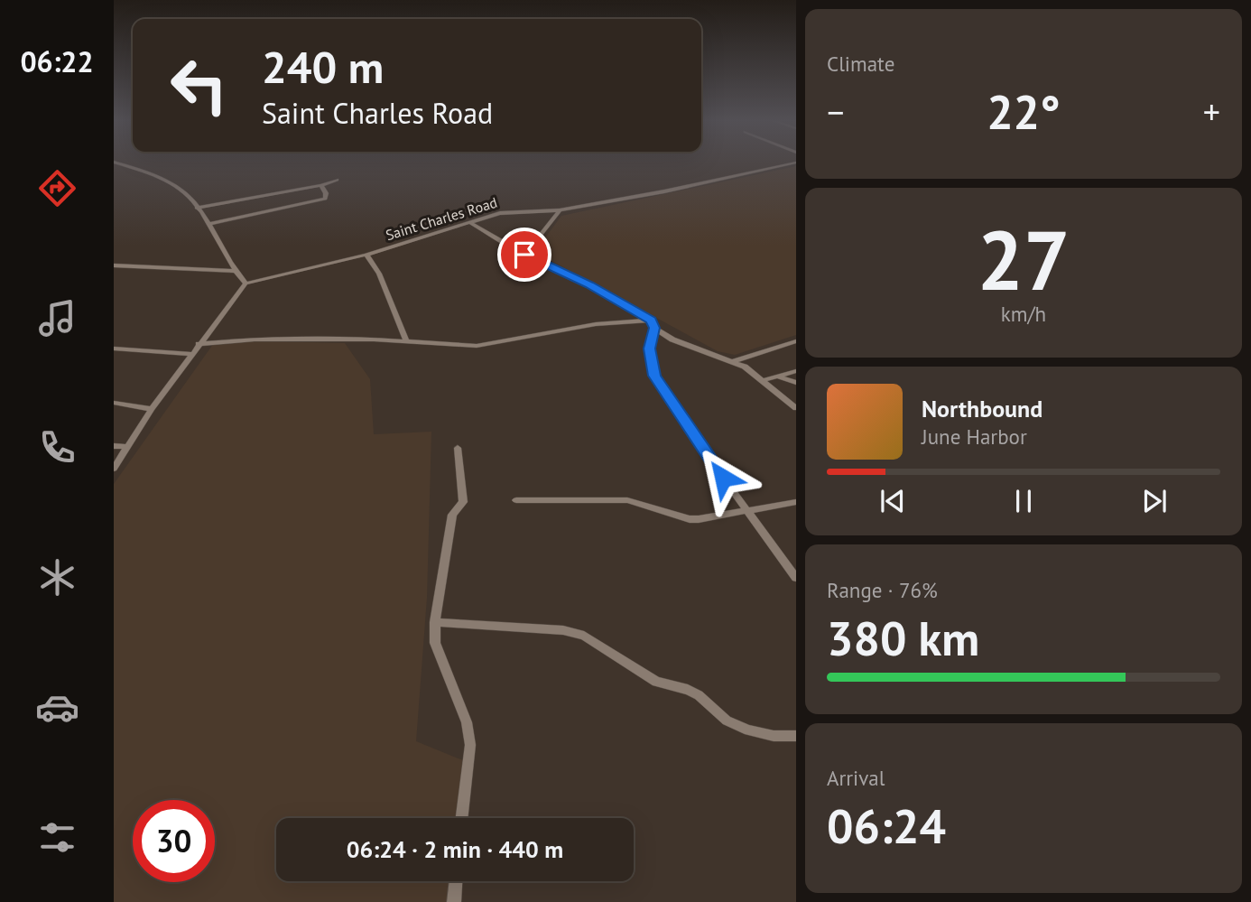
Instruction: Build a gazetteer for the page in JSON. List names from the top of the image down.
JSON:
{
  "streets": {
    "street": ["Saint Charles Road"]
  },
  "page": {
    "tabs": "06:22",
    "tile": [
      "Climate",
      ["27", "km/h"],
      ["Range · 76%", "380 km"],
      ["Arrival", "06:24"]
    ],
    "turn": ["240 m", "Saint Charles Road"],
    "heat": ["−", "22°", "+"],
    "song": ["Northbound", "June Harbor"],
    "limit": "30",
    "trip": "06:24 · 2 min · 440 m"
  }
}
